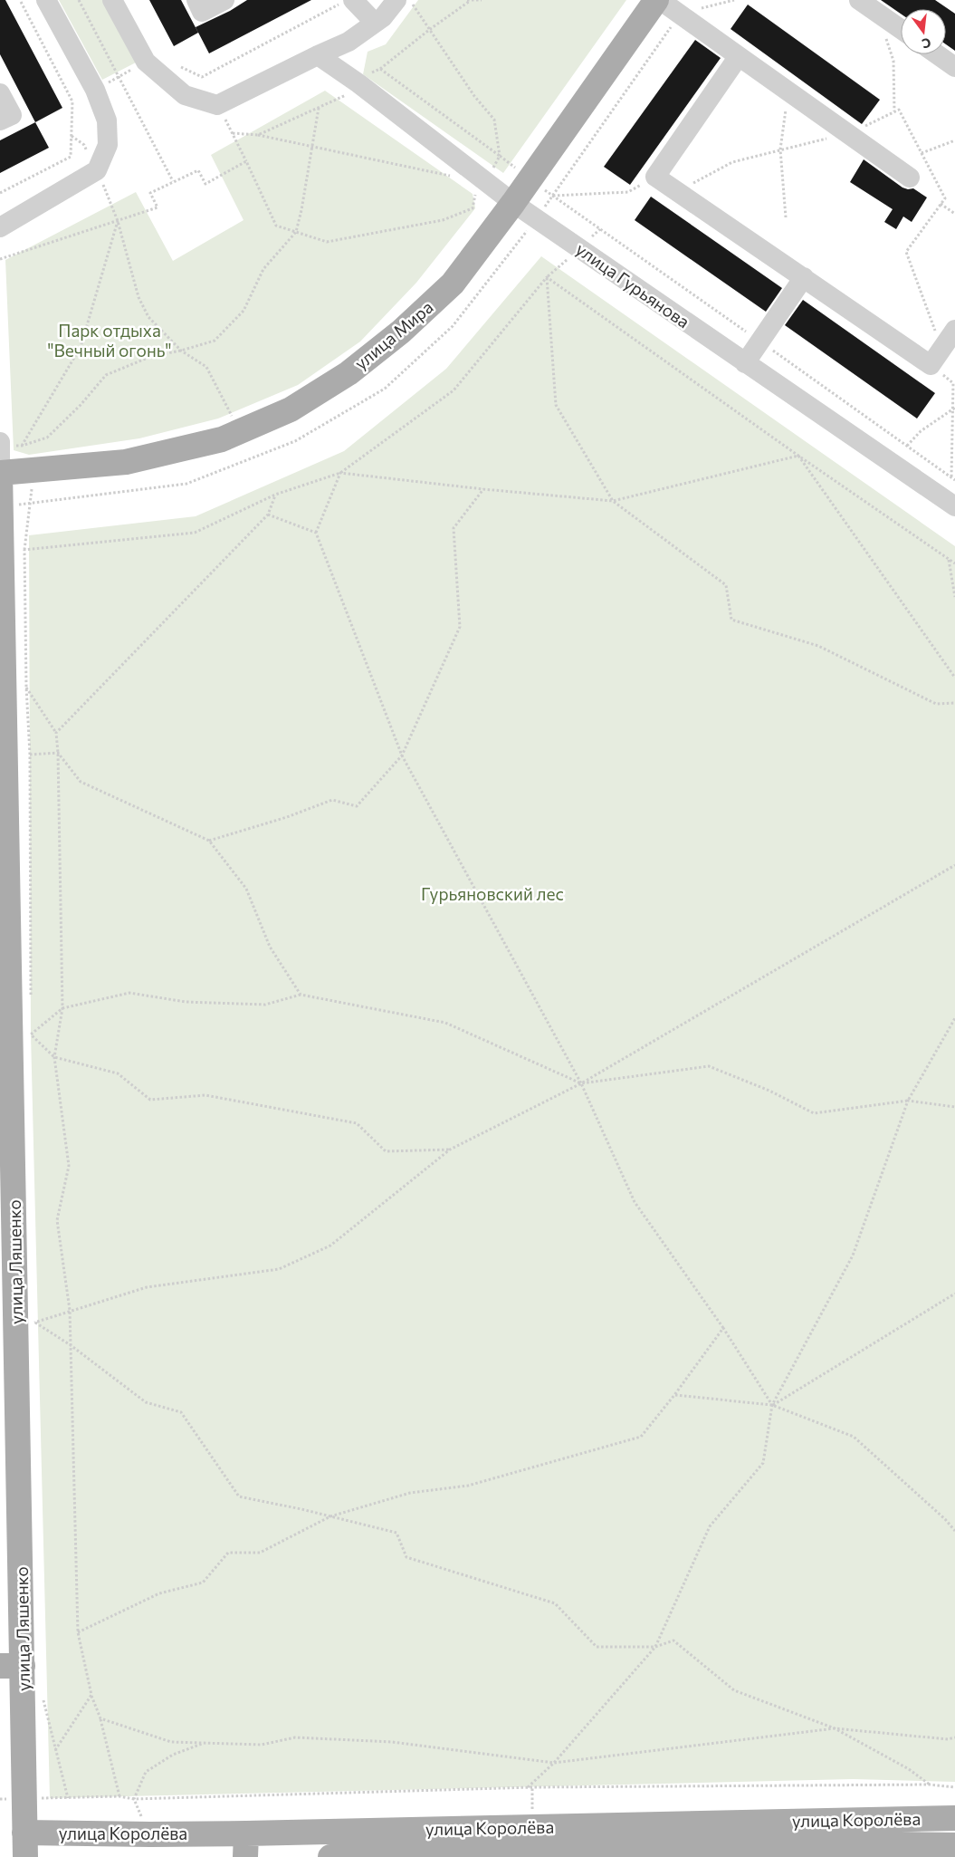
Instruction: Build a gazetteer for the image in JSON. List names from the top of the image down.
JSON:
{
  "streets": {
    "main road": ["улица Мира", "улица Ляшенко", "улица Королёва"],
    "street": ["улица Гурьянова"]
  },
  "crossings": [
    ["улица Гурьянова", "улица Мира"],
    ["улица Мира", "улица Ляшенко"],
    ["улица Ляшенко", "улица Королёва"]
  ],
  "parks": ["Парк отдыха \"Вечный огонь\"", "Гурьяновский лес"],
  "north": "bottom"
}
